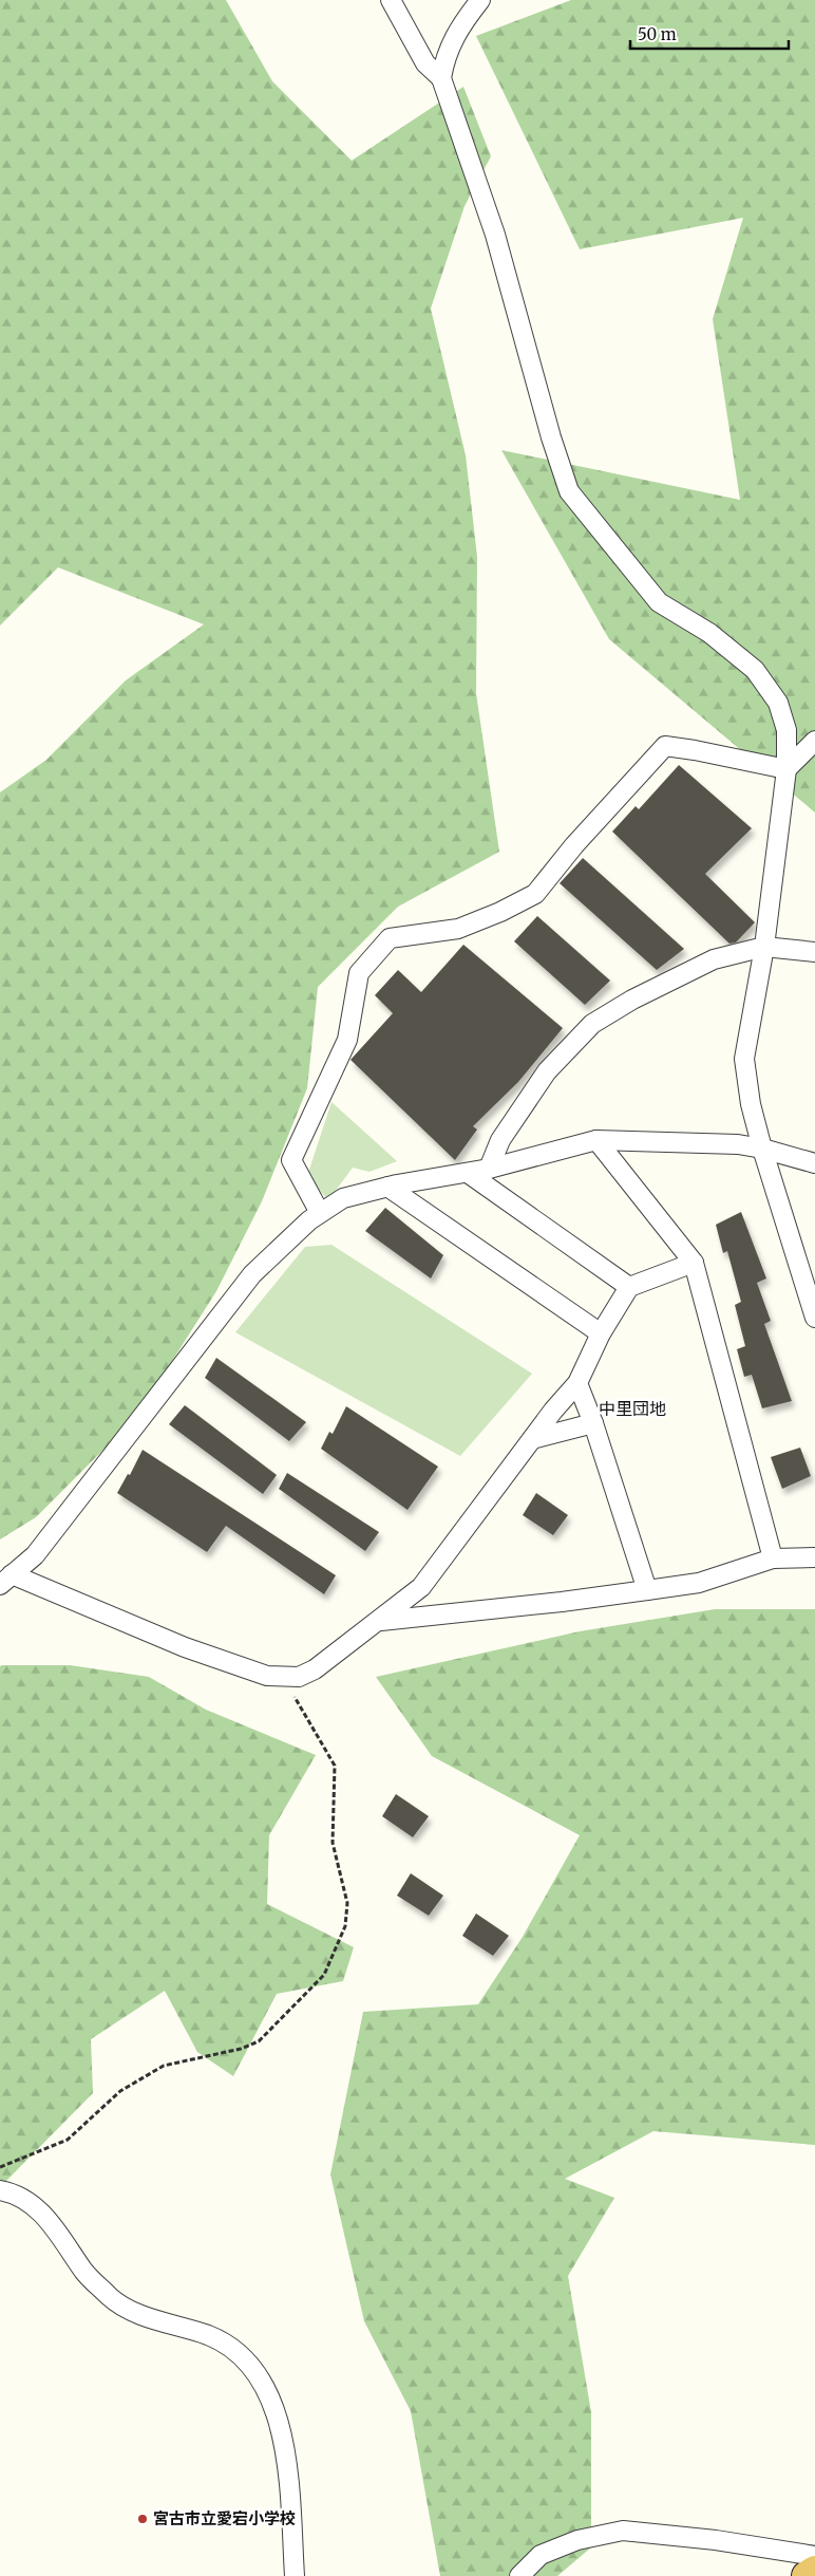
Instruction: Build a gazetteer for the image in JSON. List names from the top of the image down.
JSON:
{
  "districts": ["中里団地"],
  "places": ["宮古市立愛宕小学校"],
  "scale_bar": "50 m"
}
